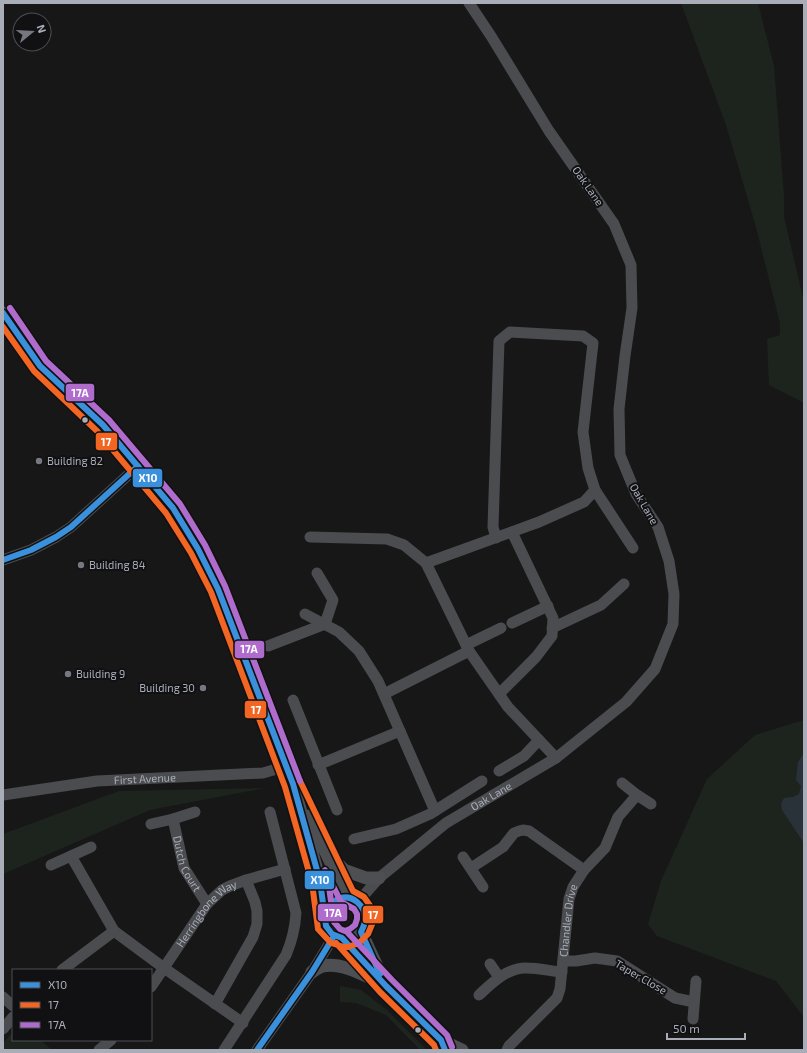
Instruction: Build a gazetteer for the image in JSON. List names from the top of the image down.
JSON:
{
  "streets": {
    "street": [
      "Oak Lane",
      "First Avenue",
      "Dutch Court",
      "Herringbone Way",
      "Chandler Drive",
      "Taper Close"
    ]
  },
  "crossings": [
    ["Dutch Court", "Herringbone Way"],
    ["Chandler Drive", "Taper Close"]
  ],
  "places": [
    "Building 82",
    "Building 84",
    "Building 9",
    "Building 30"
  ],
  "lines": ["transit line 17A", "transit line X10", "transit line 17"],
  "legend": ["X10", "17", "17A"],
  "scale_bar": "50 m",
  "north": "right"
}
